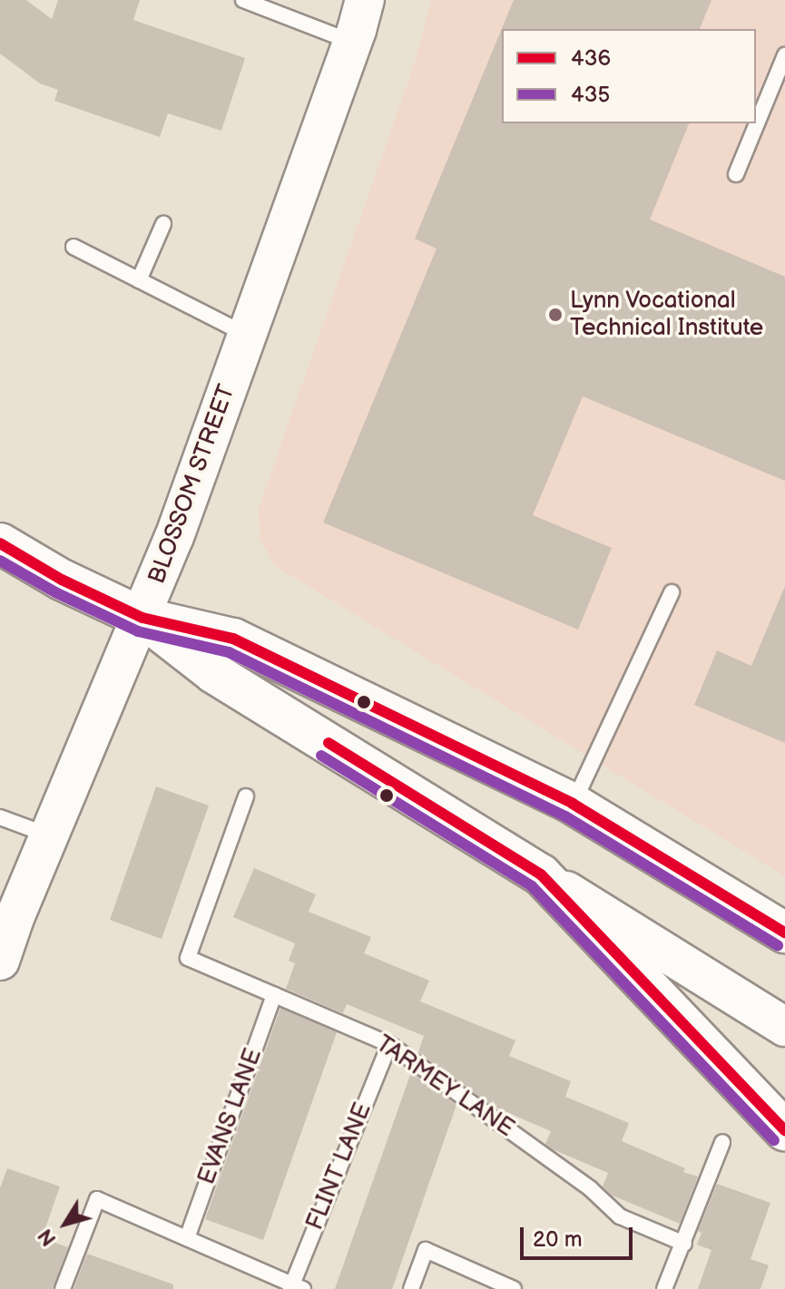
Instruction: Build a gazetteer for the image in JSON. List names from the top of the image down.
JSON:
{
  "streets": {
    "street": ["BLOSSOM STREET"],
    "lane": ["TARMEY LANE", "EVANS LANE", "FLINT LANE"]
  },
  "crossings": [
    ["TARMEY LANE", "EVANS LANE"],
    ["TARMEY LANE", "FLINT LANE"]
  ],
  "places": ["Lynn Vocational Technical Institute"],
  "lines": ["transit line 436", "transit line 435"],
  "legend": ["436", "435"],
  "scale_bar": "20 m",
  "north": "bottom left"
}
